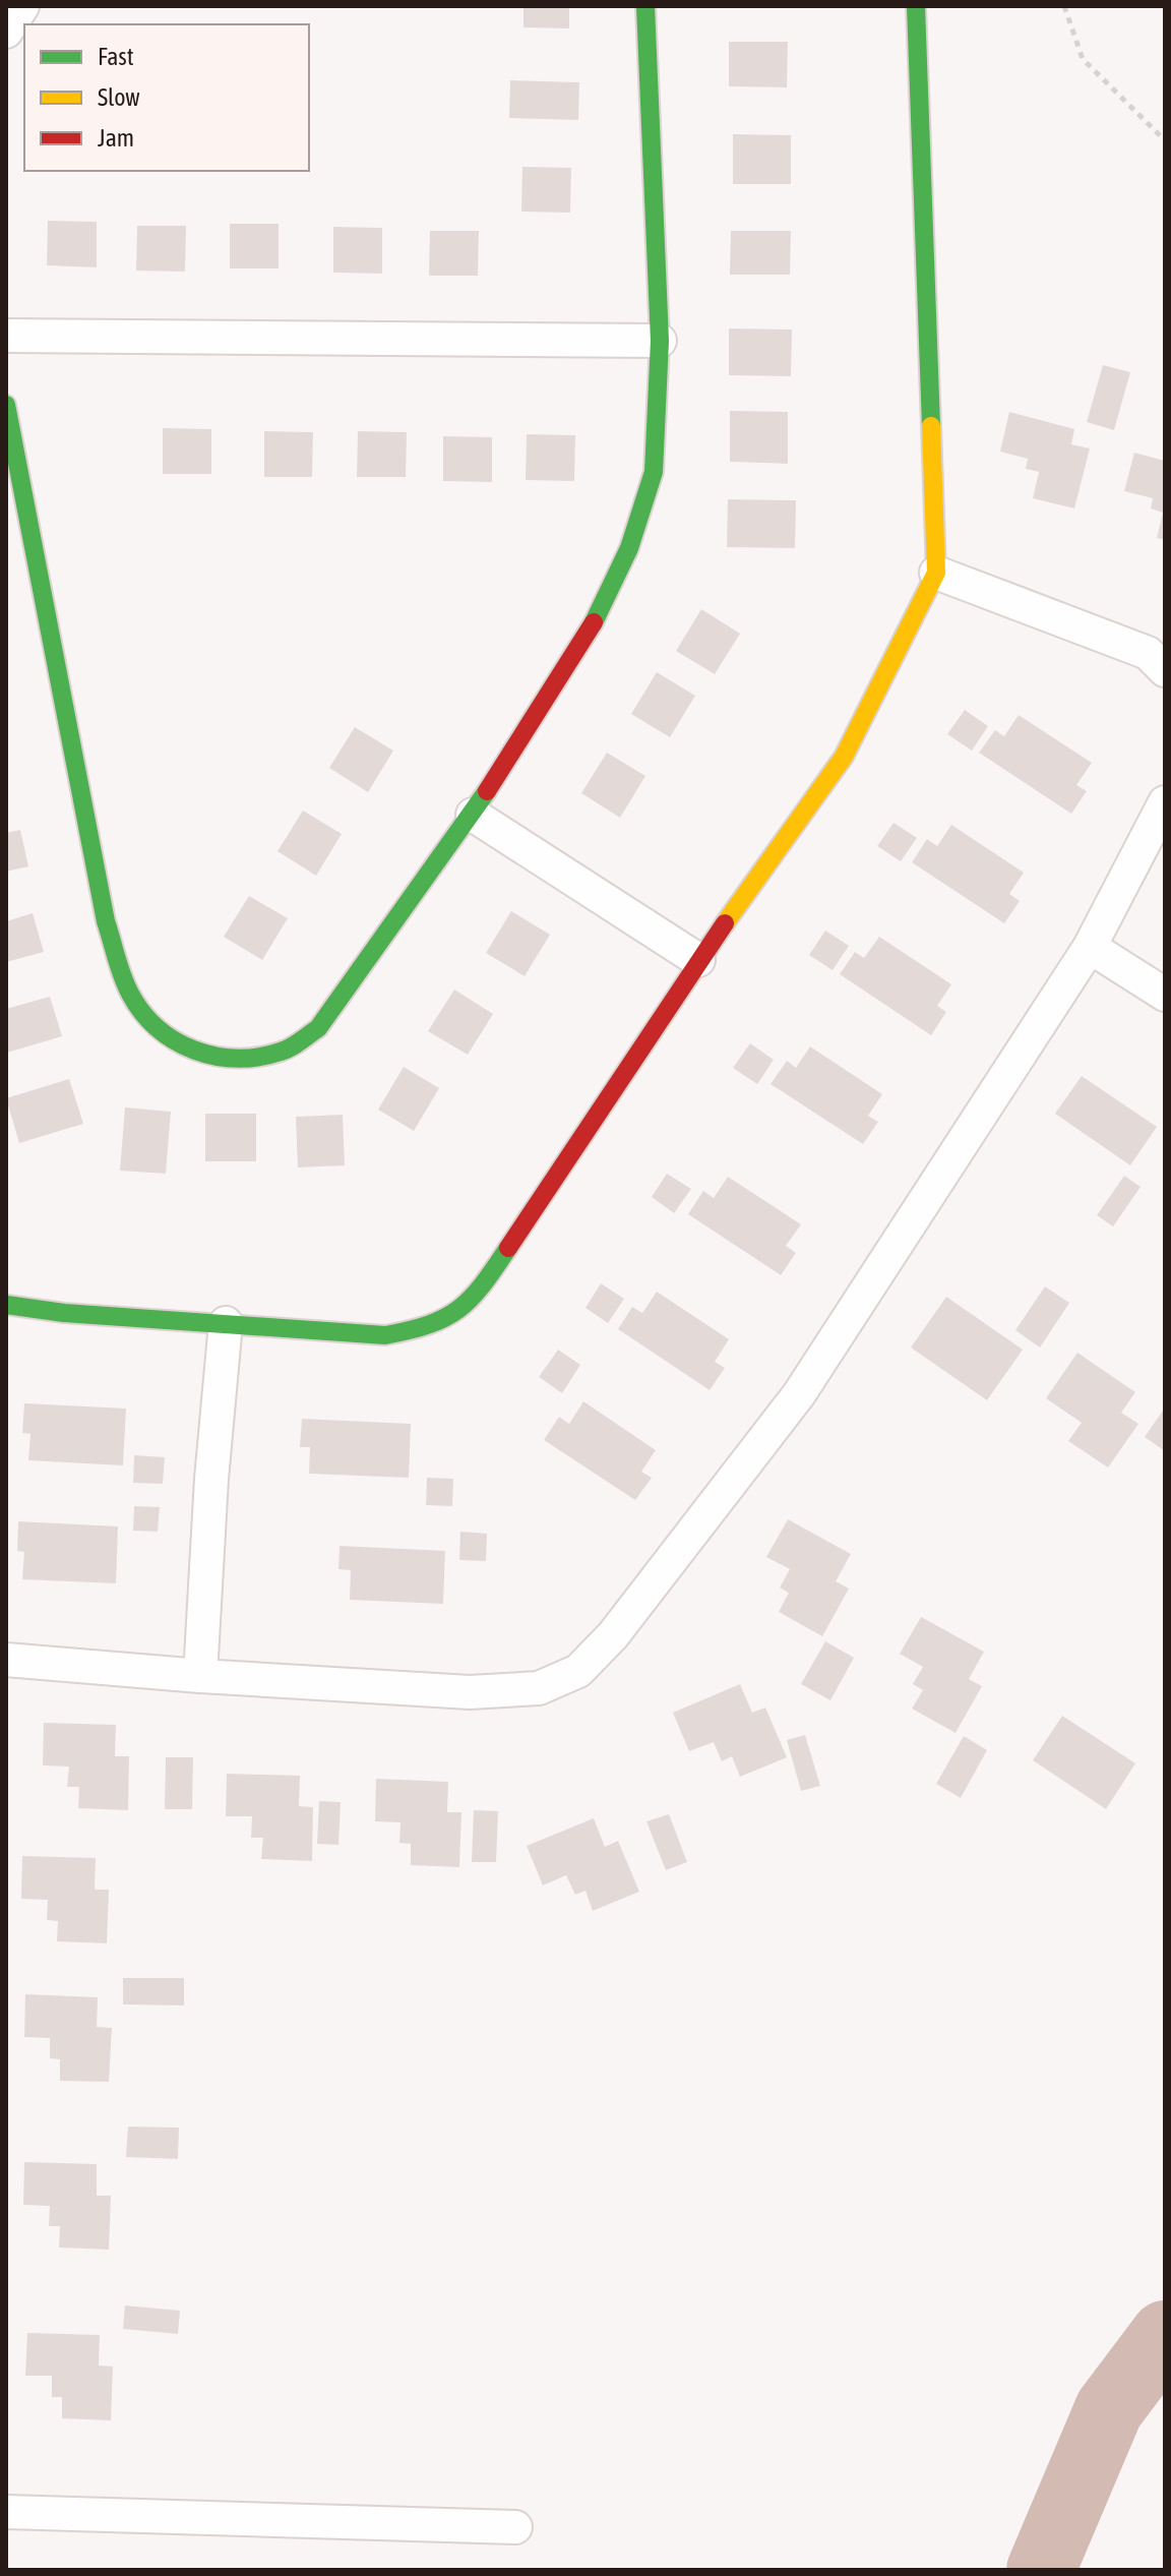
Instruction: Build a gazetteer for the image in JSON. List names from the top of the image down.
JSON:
{
  "legend": ["Fast", "Slow", "Jam"]
}
